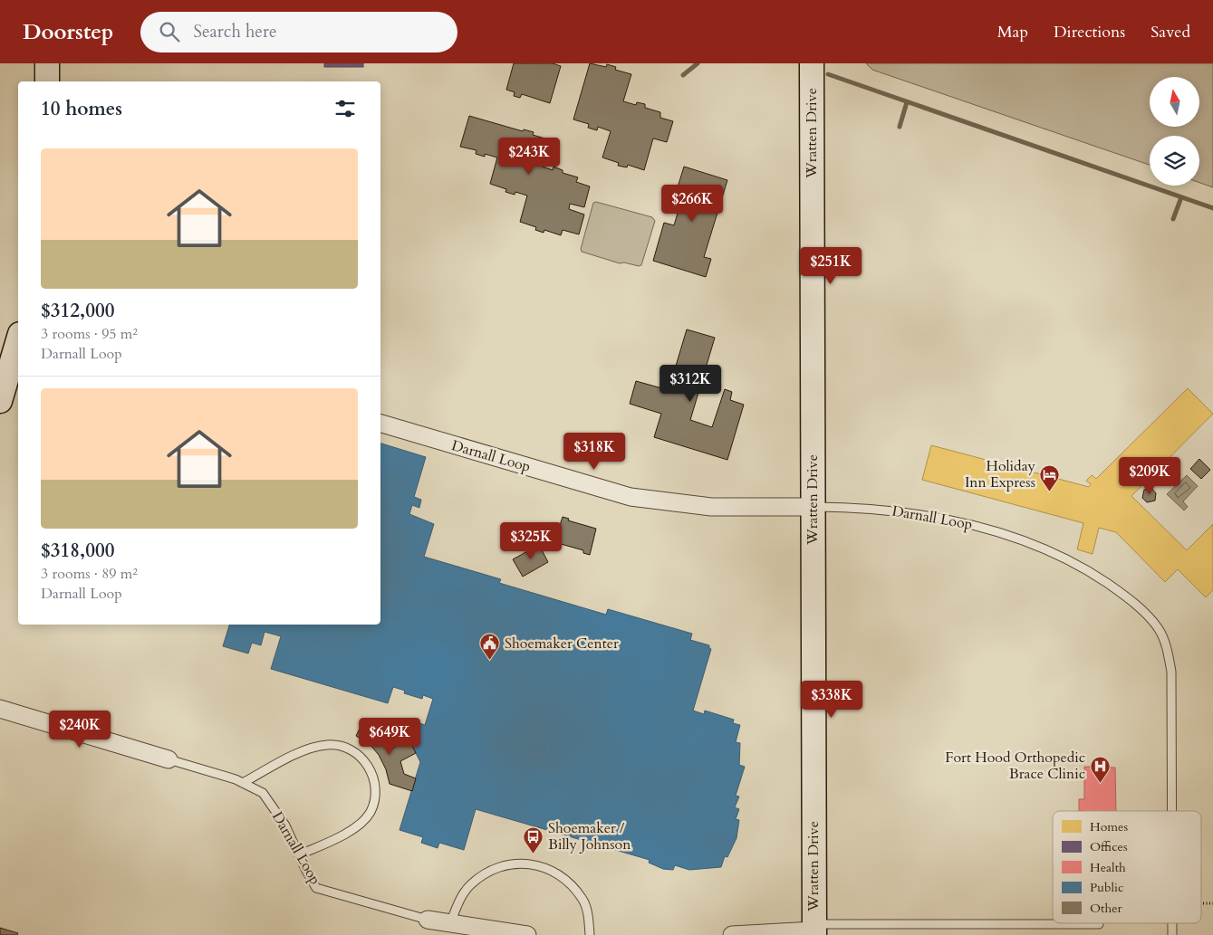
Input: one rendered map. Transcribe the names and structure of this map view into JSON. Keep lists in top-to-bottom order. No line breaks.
{"streets":{"street":["Wratten Drive","Darnall Loop"]},"crossings":[["Wratten Drive","Darnall Loop"]],"places":{"hotel":["Holiday Inn Express"],"public building":["Shoemaker Center"],"hospital":["Fort Hood Orthopedic Brace Clinic"],"bus stop":["Shoemaker / Billy Johnson"]},"legend":["Homes","Offices","Health","Public","Other"],"north":"top","page":{"header":"Doorstep","search":"Search here","nav":["Map","Directions","Saved"],"heading":"10 homes","list":[{"name":"$312,000","note":"3 rooms · 95 m² · Darnall Loop"},{"name":"$318,000","note":"3 rooms · 89 m² · Darnall Loop"}],"price":["$243K","$266K","$251K","$312K","$318K","$209K","$325K","$338K","$240K","$649K"]}}
